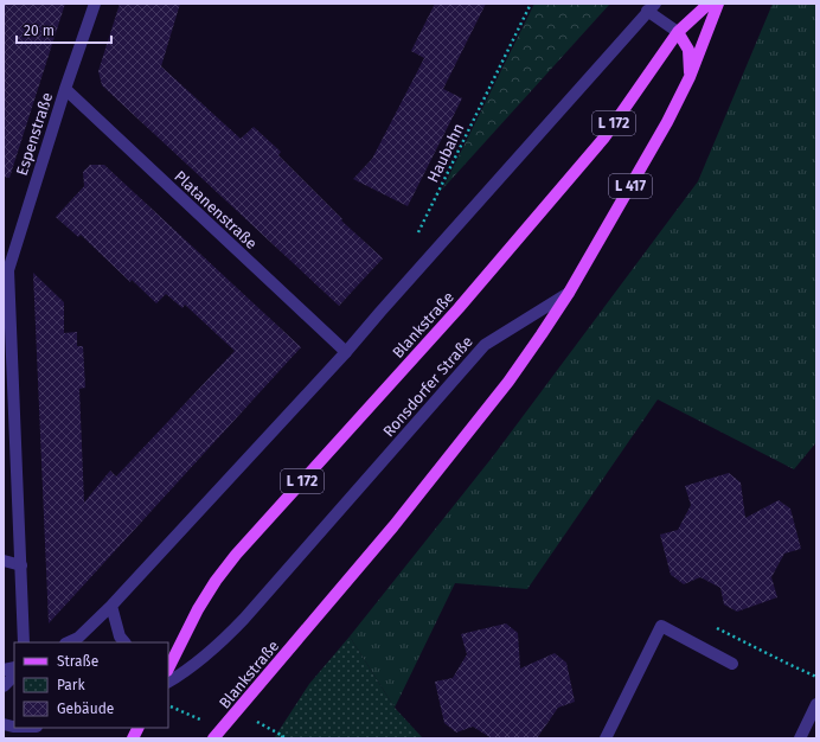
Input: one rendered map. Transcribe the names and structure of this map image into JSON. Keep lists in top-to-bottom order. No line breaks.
{"streets":{"main road":["L 172","L 417","Blankstraße","Ronsdorfer Straße"],"street":["Espenstraße","Platanenstraße"],"path":["Haubahn"]},"crossings":[["Espenstraße","Platanenstraße"],["Blankstraße","Ronsdorfer Straße"]],"legend":["Straße","Park","Gebäude"],"scale_bar":"20 m"}
